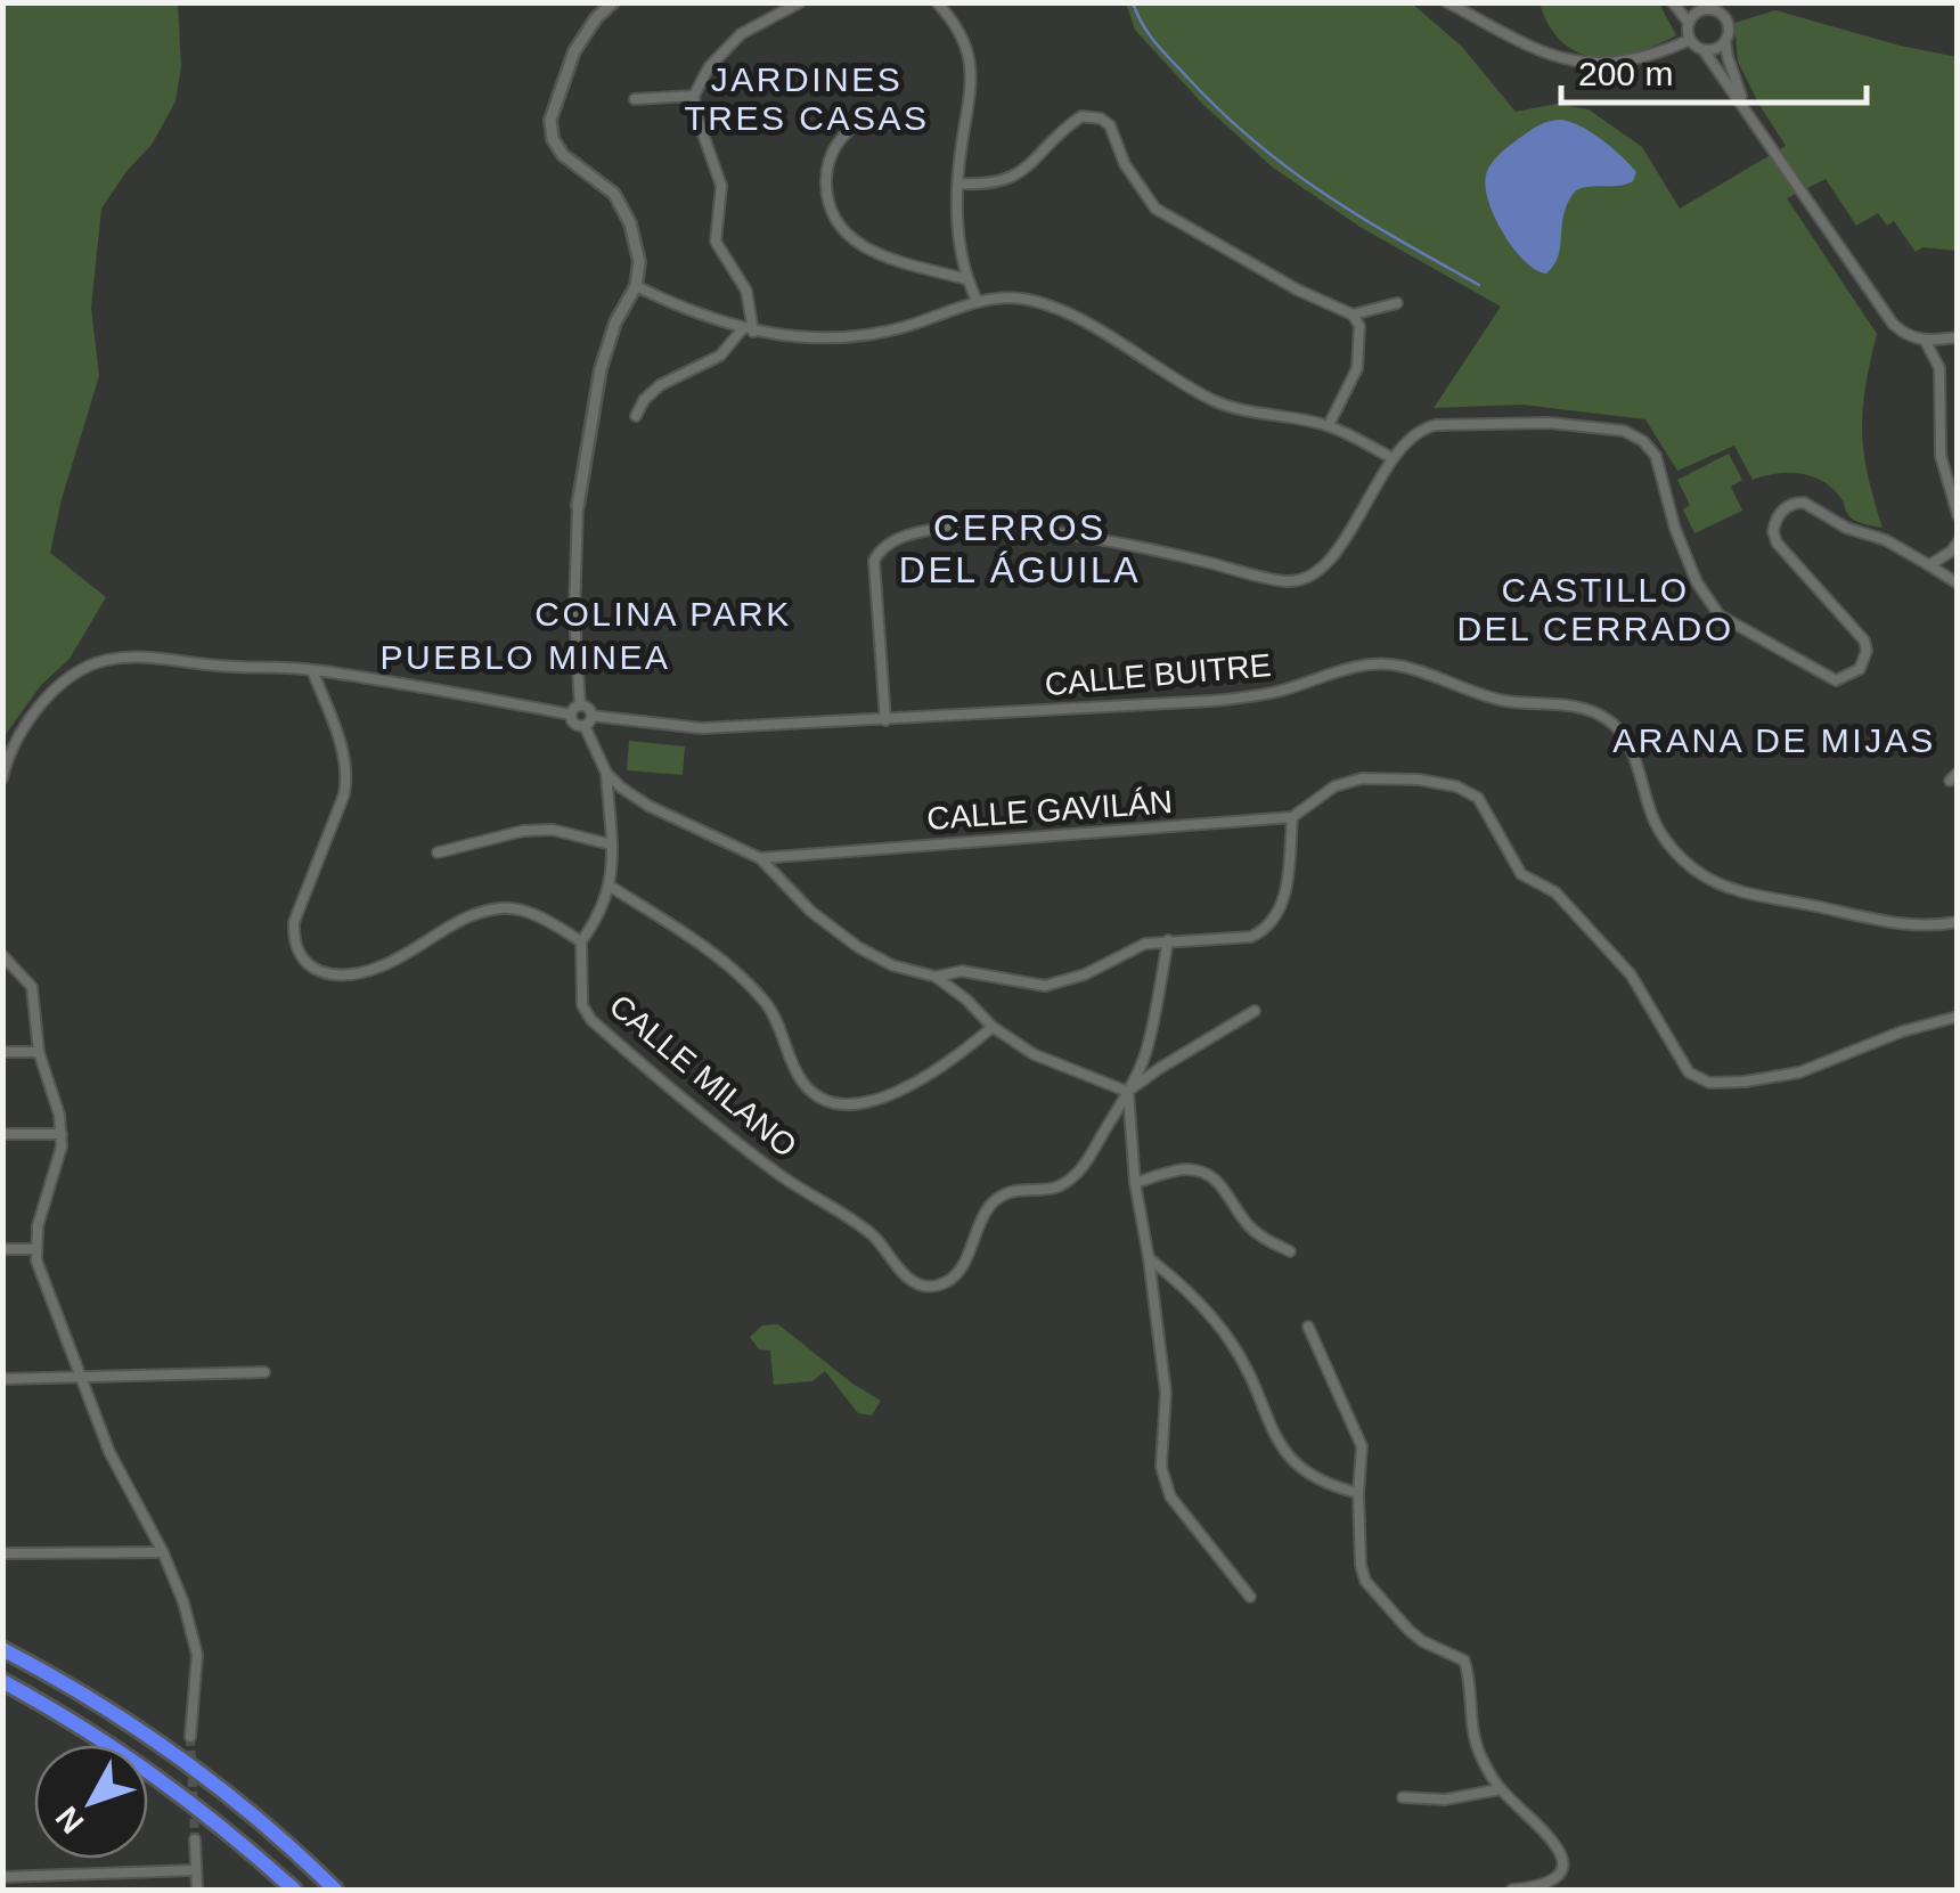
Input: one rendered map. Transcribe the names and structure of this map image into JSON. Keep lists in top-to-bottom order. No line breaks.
{"streets":{"street":["CALLE BUITRE","CALLE GAVILÁN","CALLE MILANO"]},"districts":["JARDINES TRES CASAS","CERROS DEL ÁGUILA","CASTILLO DEL CERRADO","COLINA PARK","PUEBLO MINEA","ARANA DE MIJAS"],"scale_bar":"200 m","north":"bottom left"}
